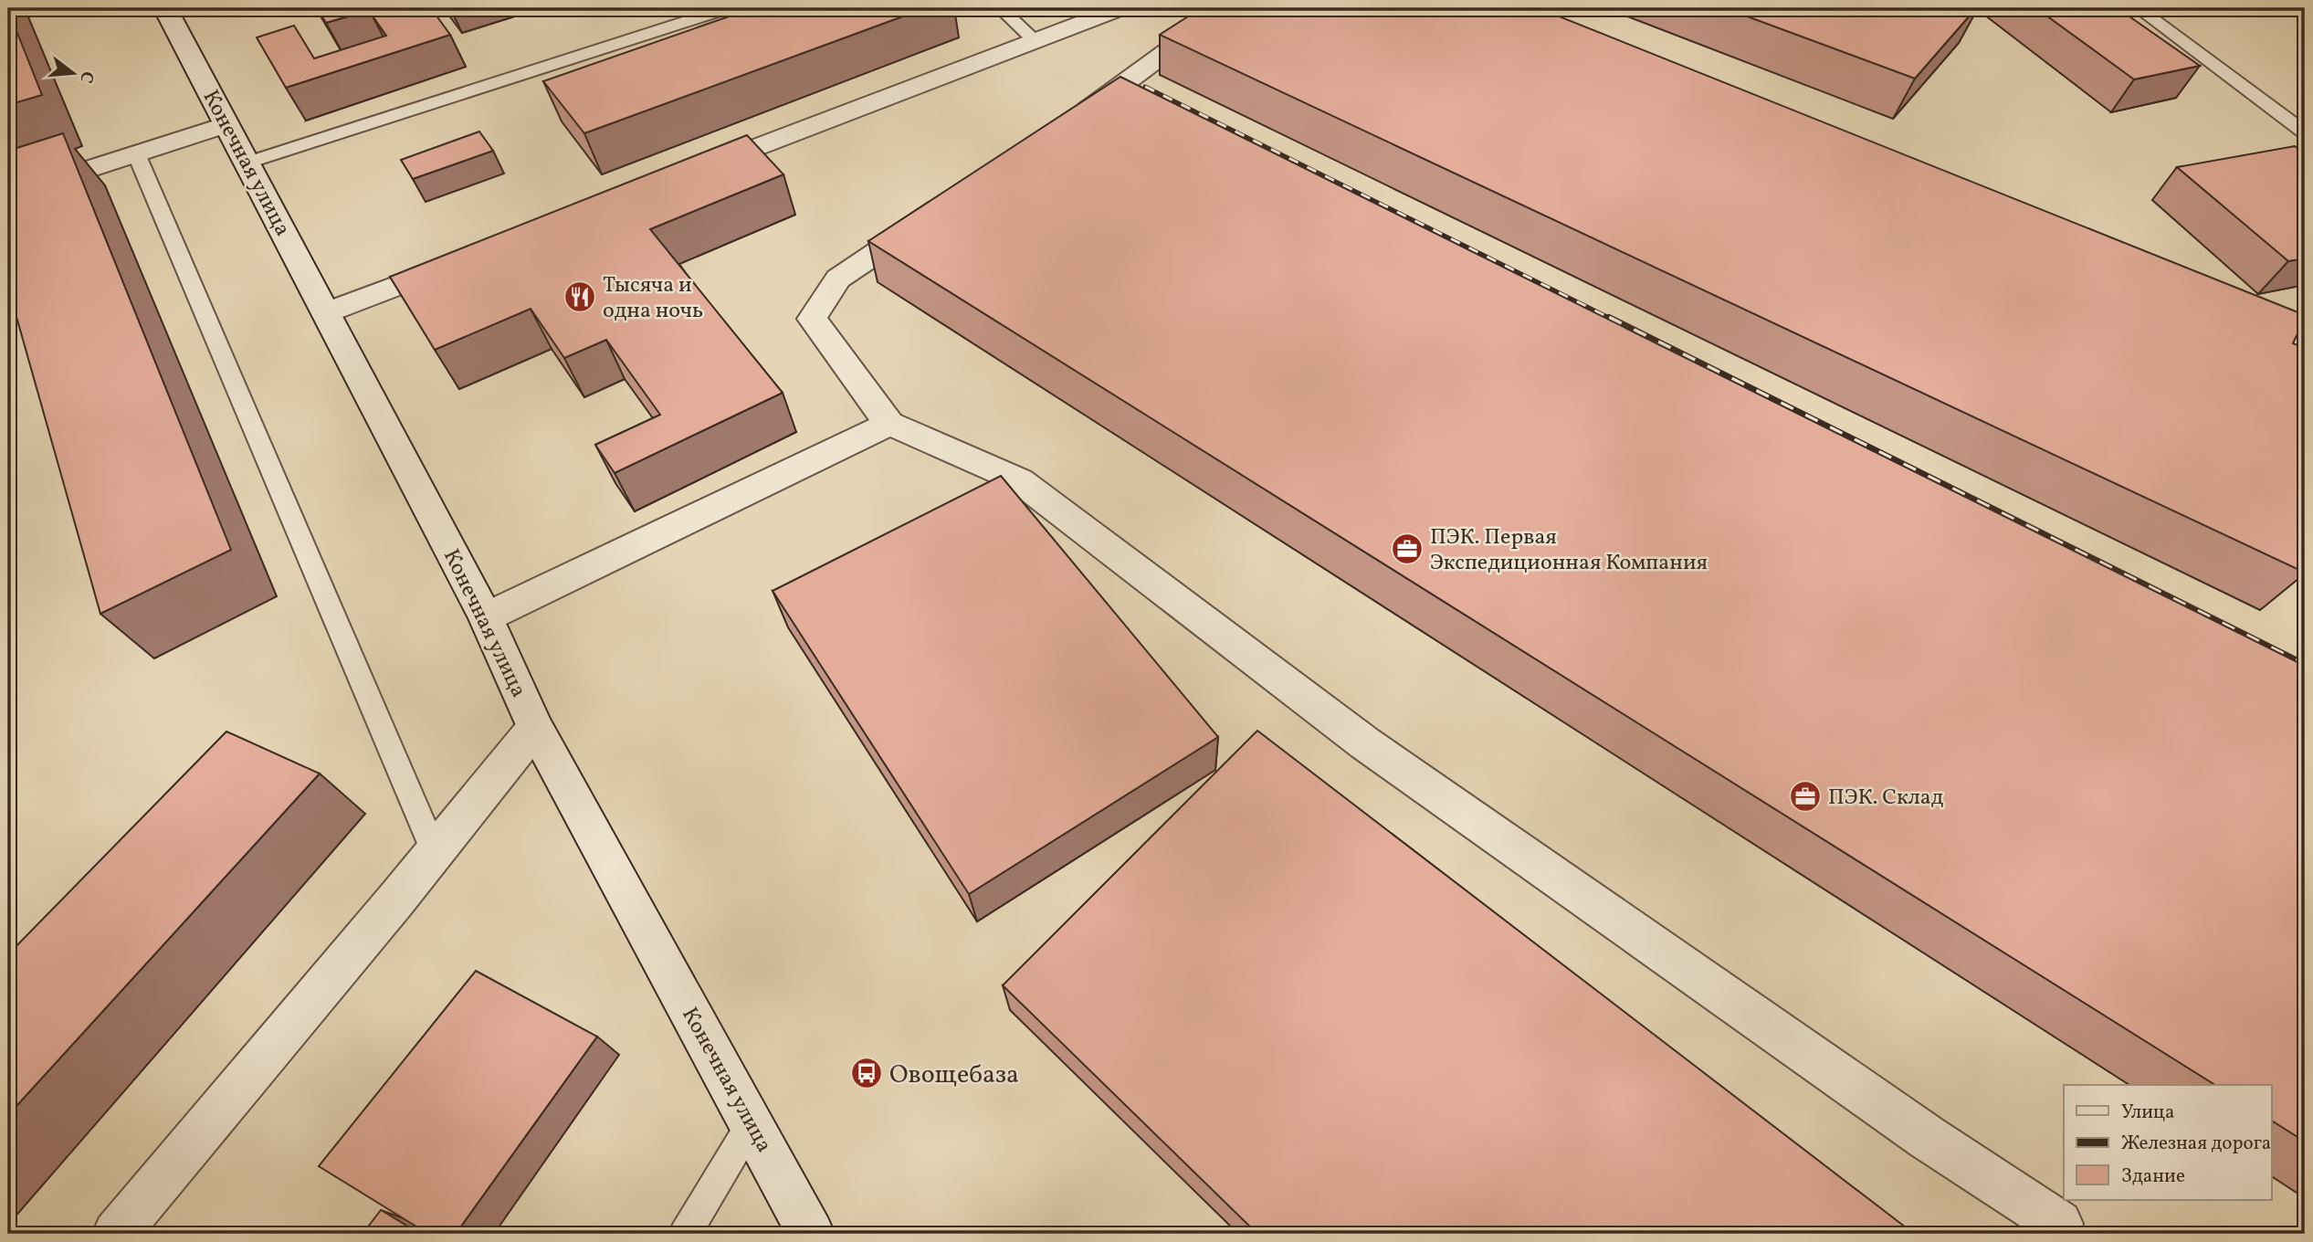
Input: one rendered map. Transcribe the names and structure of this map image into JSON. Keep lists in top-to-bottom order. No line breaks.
{"streets":{"street":["Конечная улица"]},"places":{"restaurant":["Тысяча и одна ночь"],"office":["ПЭК. Первая Экспедиционная Компания","ПЭК. Склад"],"bus stop":["Овощебаза"]},"legend":["Улица","Железная дорога","Здание"],"north":"right"}
